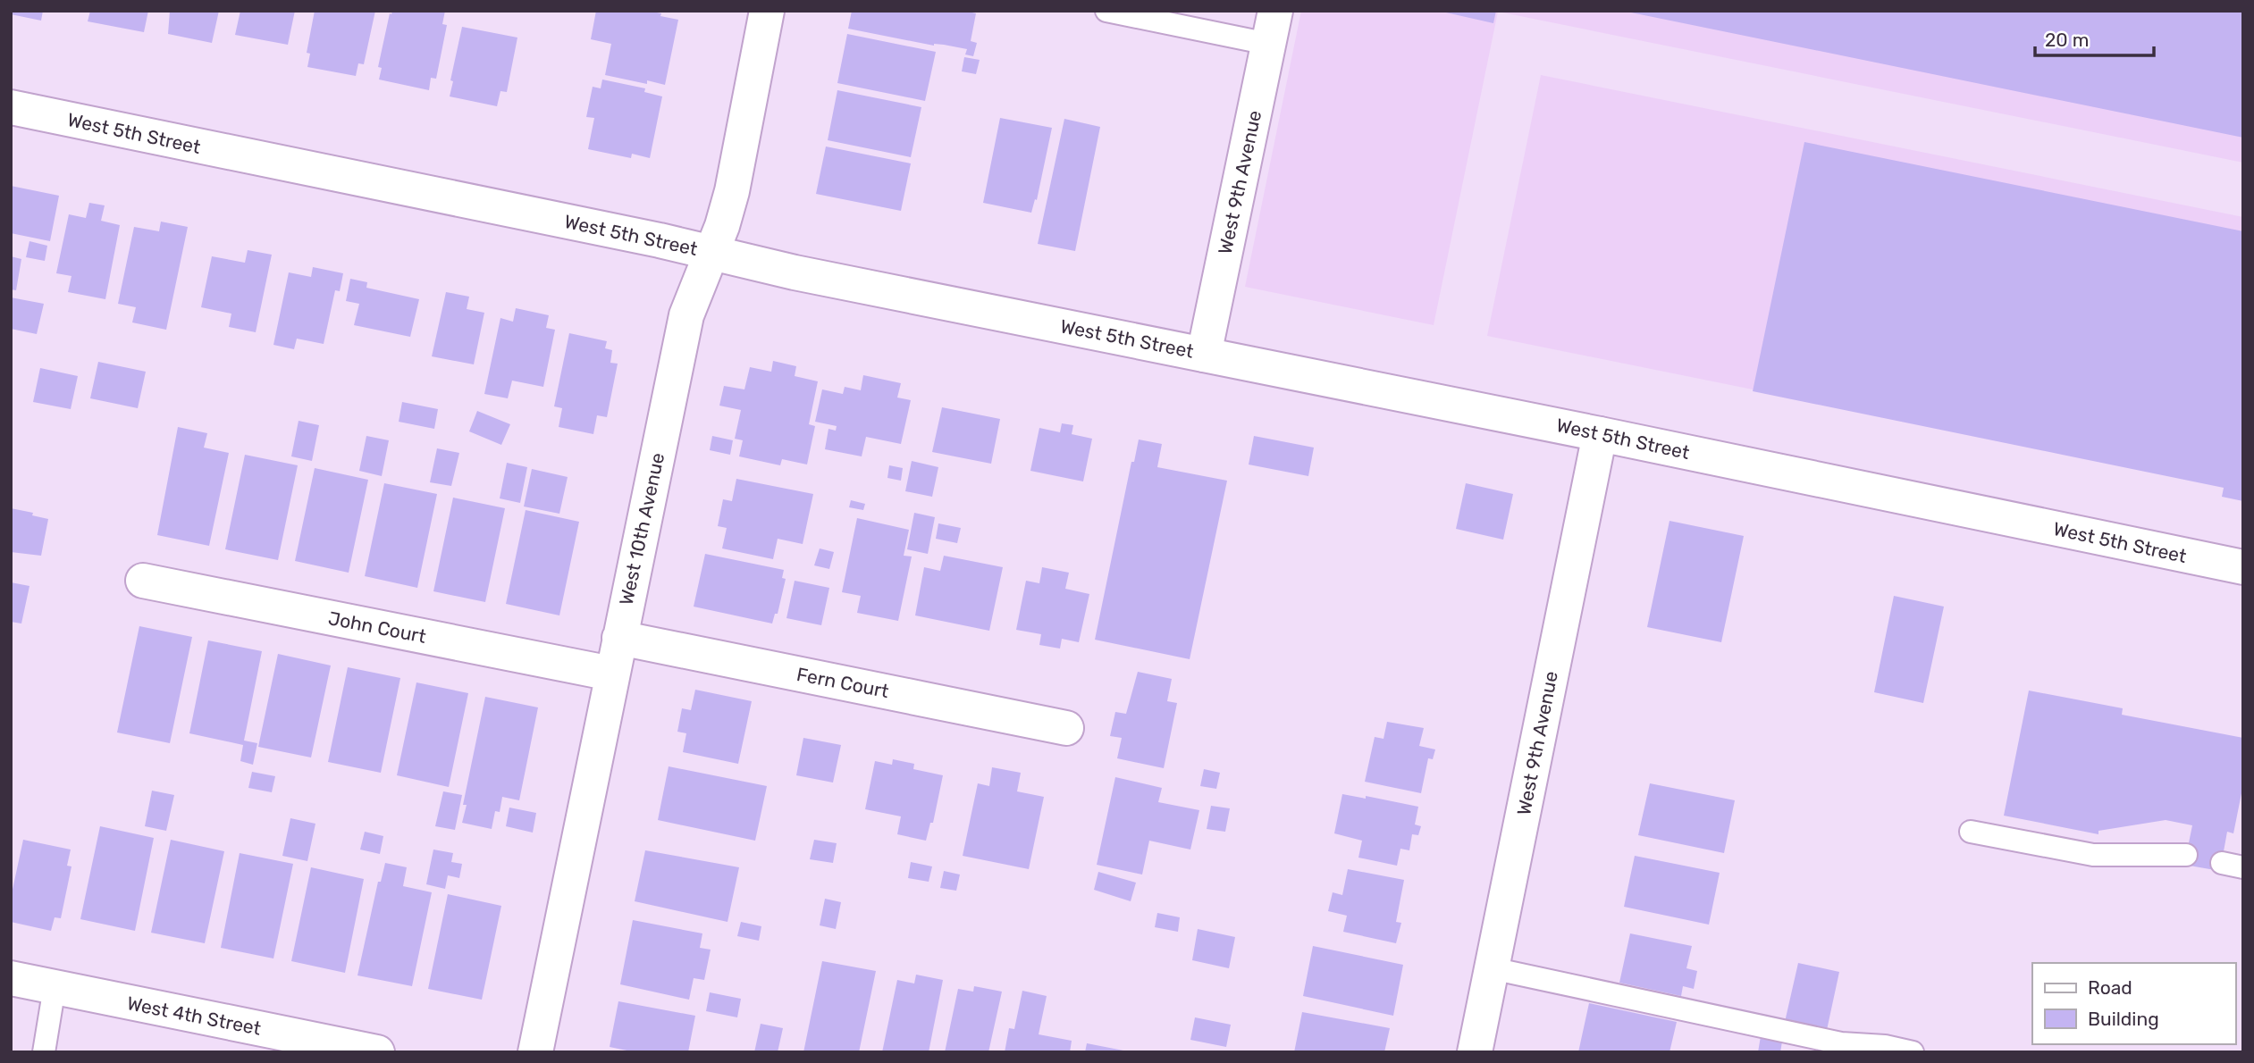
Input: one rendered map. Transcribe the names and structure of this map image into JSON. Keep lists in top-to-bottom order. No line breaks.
{"streets":{"street":["West 5th Street","West 9th Avenue","West 10th Avenue","John Court","Fern Court","West 4th Street"]},"crossings":[["West 5th Street","West 9th Avenue"],["West 5th Street","West 10th Avenue"],["West 10th Avenue","John Court"],["West 10th Avenue","Fern Court"]],"legend":["Road","Building"],"scale_bar":"20 m"}
